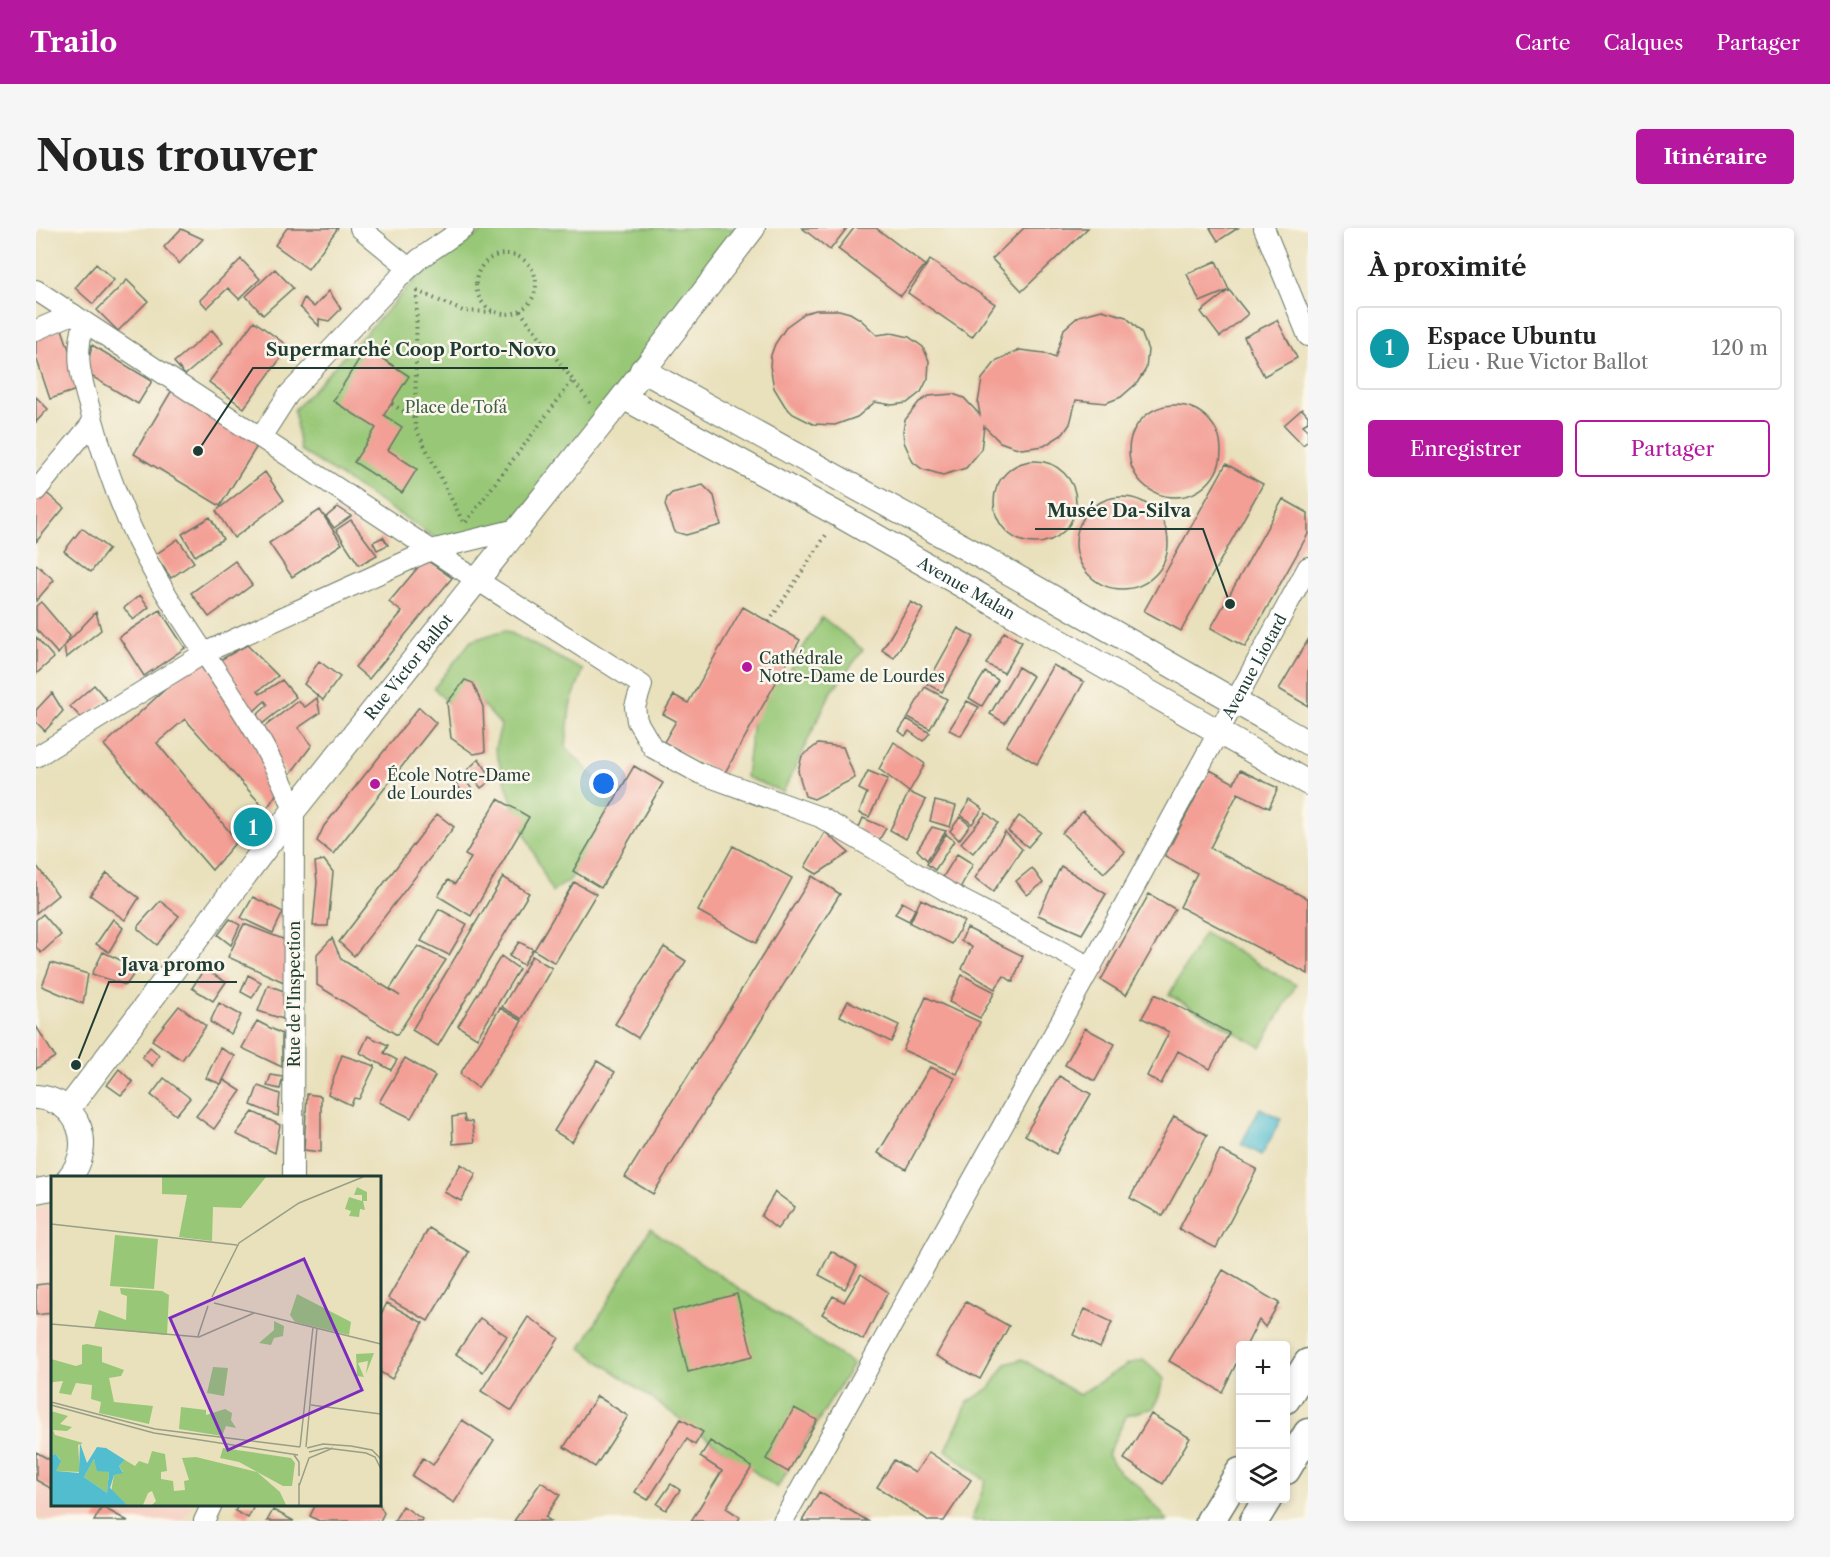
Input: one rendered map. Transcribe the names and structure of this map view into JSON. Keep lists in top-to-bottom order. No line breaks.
{"streets":{"main road":["Avenue Malan","Rue Victor Ballot"],"street":["Avenue Liotard","Rue de l'Inspection"]},"crossings":[["Avenue Malan","Avenue Liotard"],["Avenue Malan","Rue Victor Ballot"],["Rue Victor Ballot","Rue de l'Inspection"]],"parks":["Place de Tofá"],"places":["Supermarché Coop Porto-Novo","Musée Da-Silva","Cathédrale Notre-Dame de Lourdes","École Notre-Dame de Lourdes","Java promo"],"page":{"header":"Trailo","nav":["Carte","Calques","Partager"],"buttons":["Itinéraire",["Enregistrer","Partager"]],"title":"Nous trouver","heading":"À proximité","list":[{"mark":"1","name":"Espace Ubuntu","note":"Lieu · Rue Victor Ballot","value":"120 m"}],"pins":"1","map_buttons":["+","−"]}}
